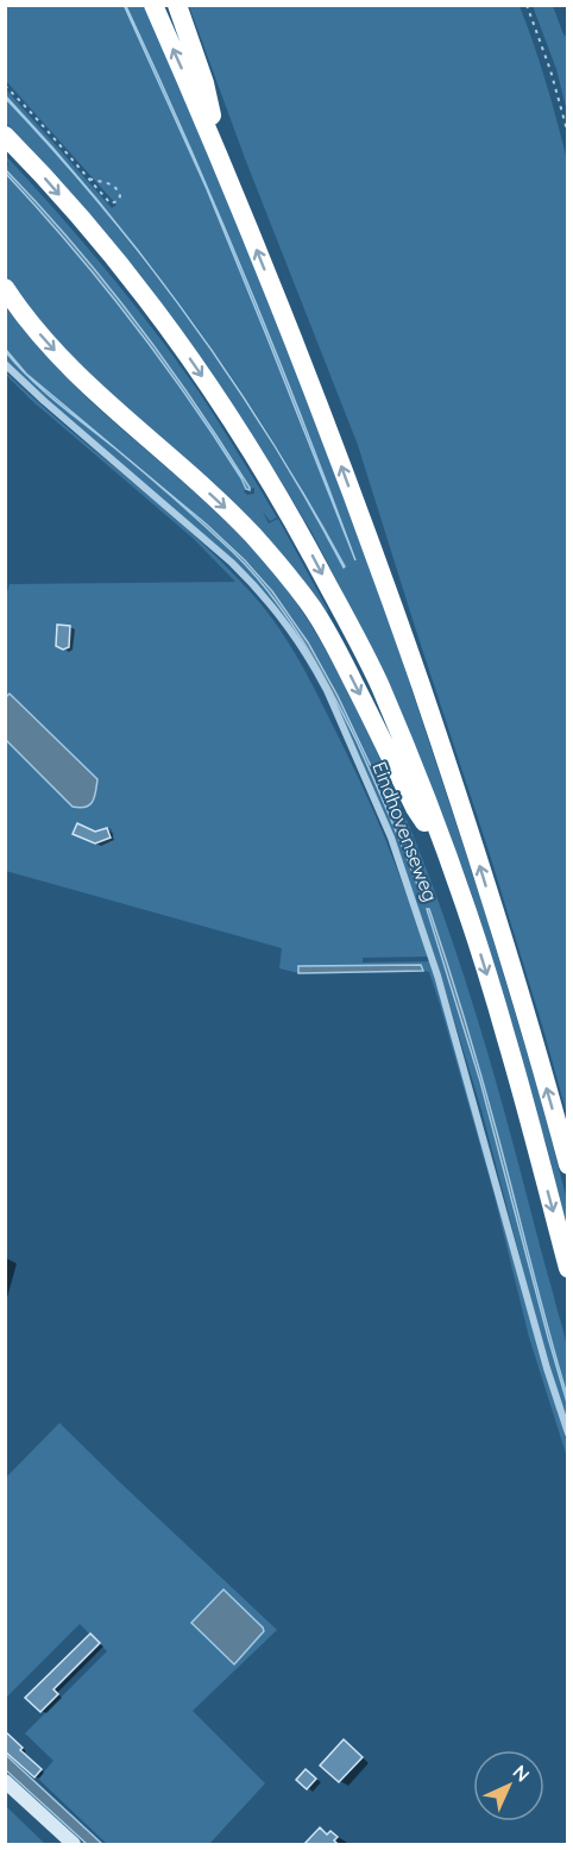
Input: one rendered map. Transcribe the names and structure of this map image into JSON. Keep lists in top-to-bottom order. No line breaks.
{"streets":{"street":["Eindhovenseweg"]},"north":"top right"}
